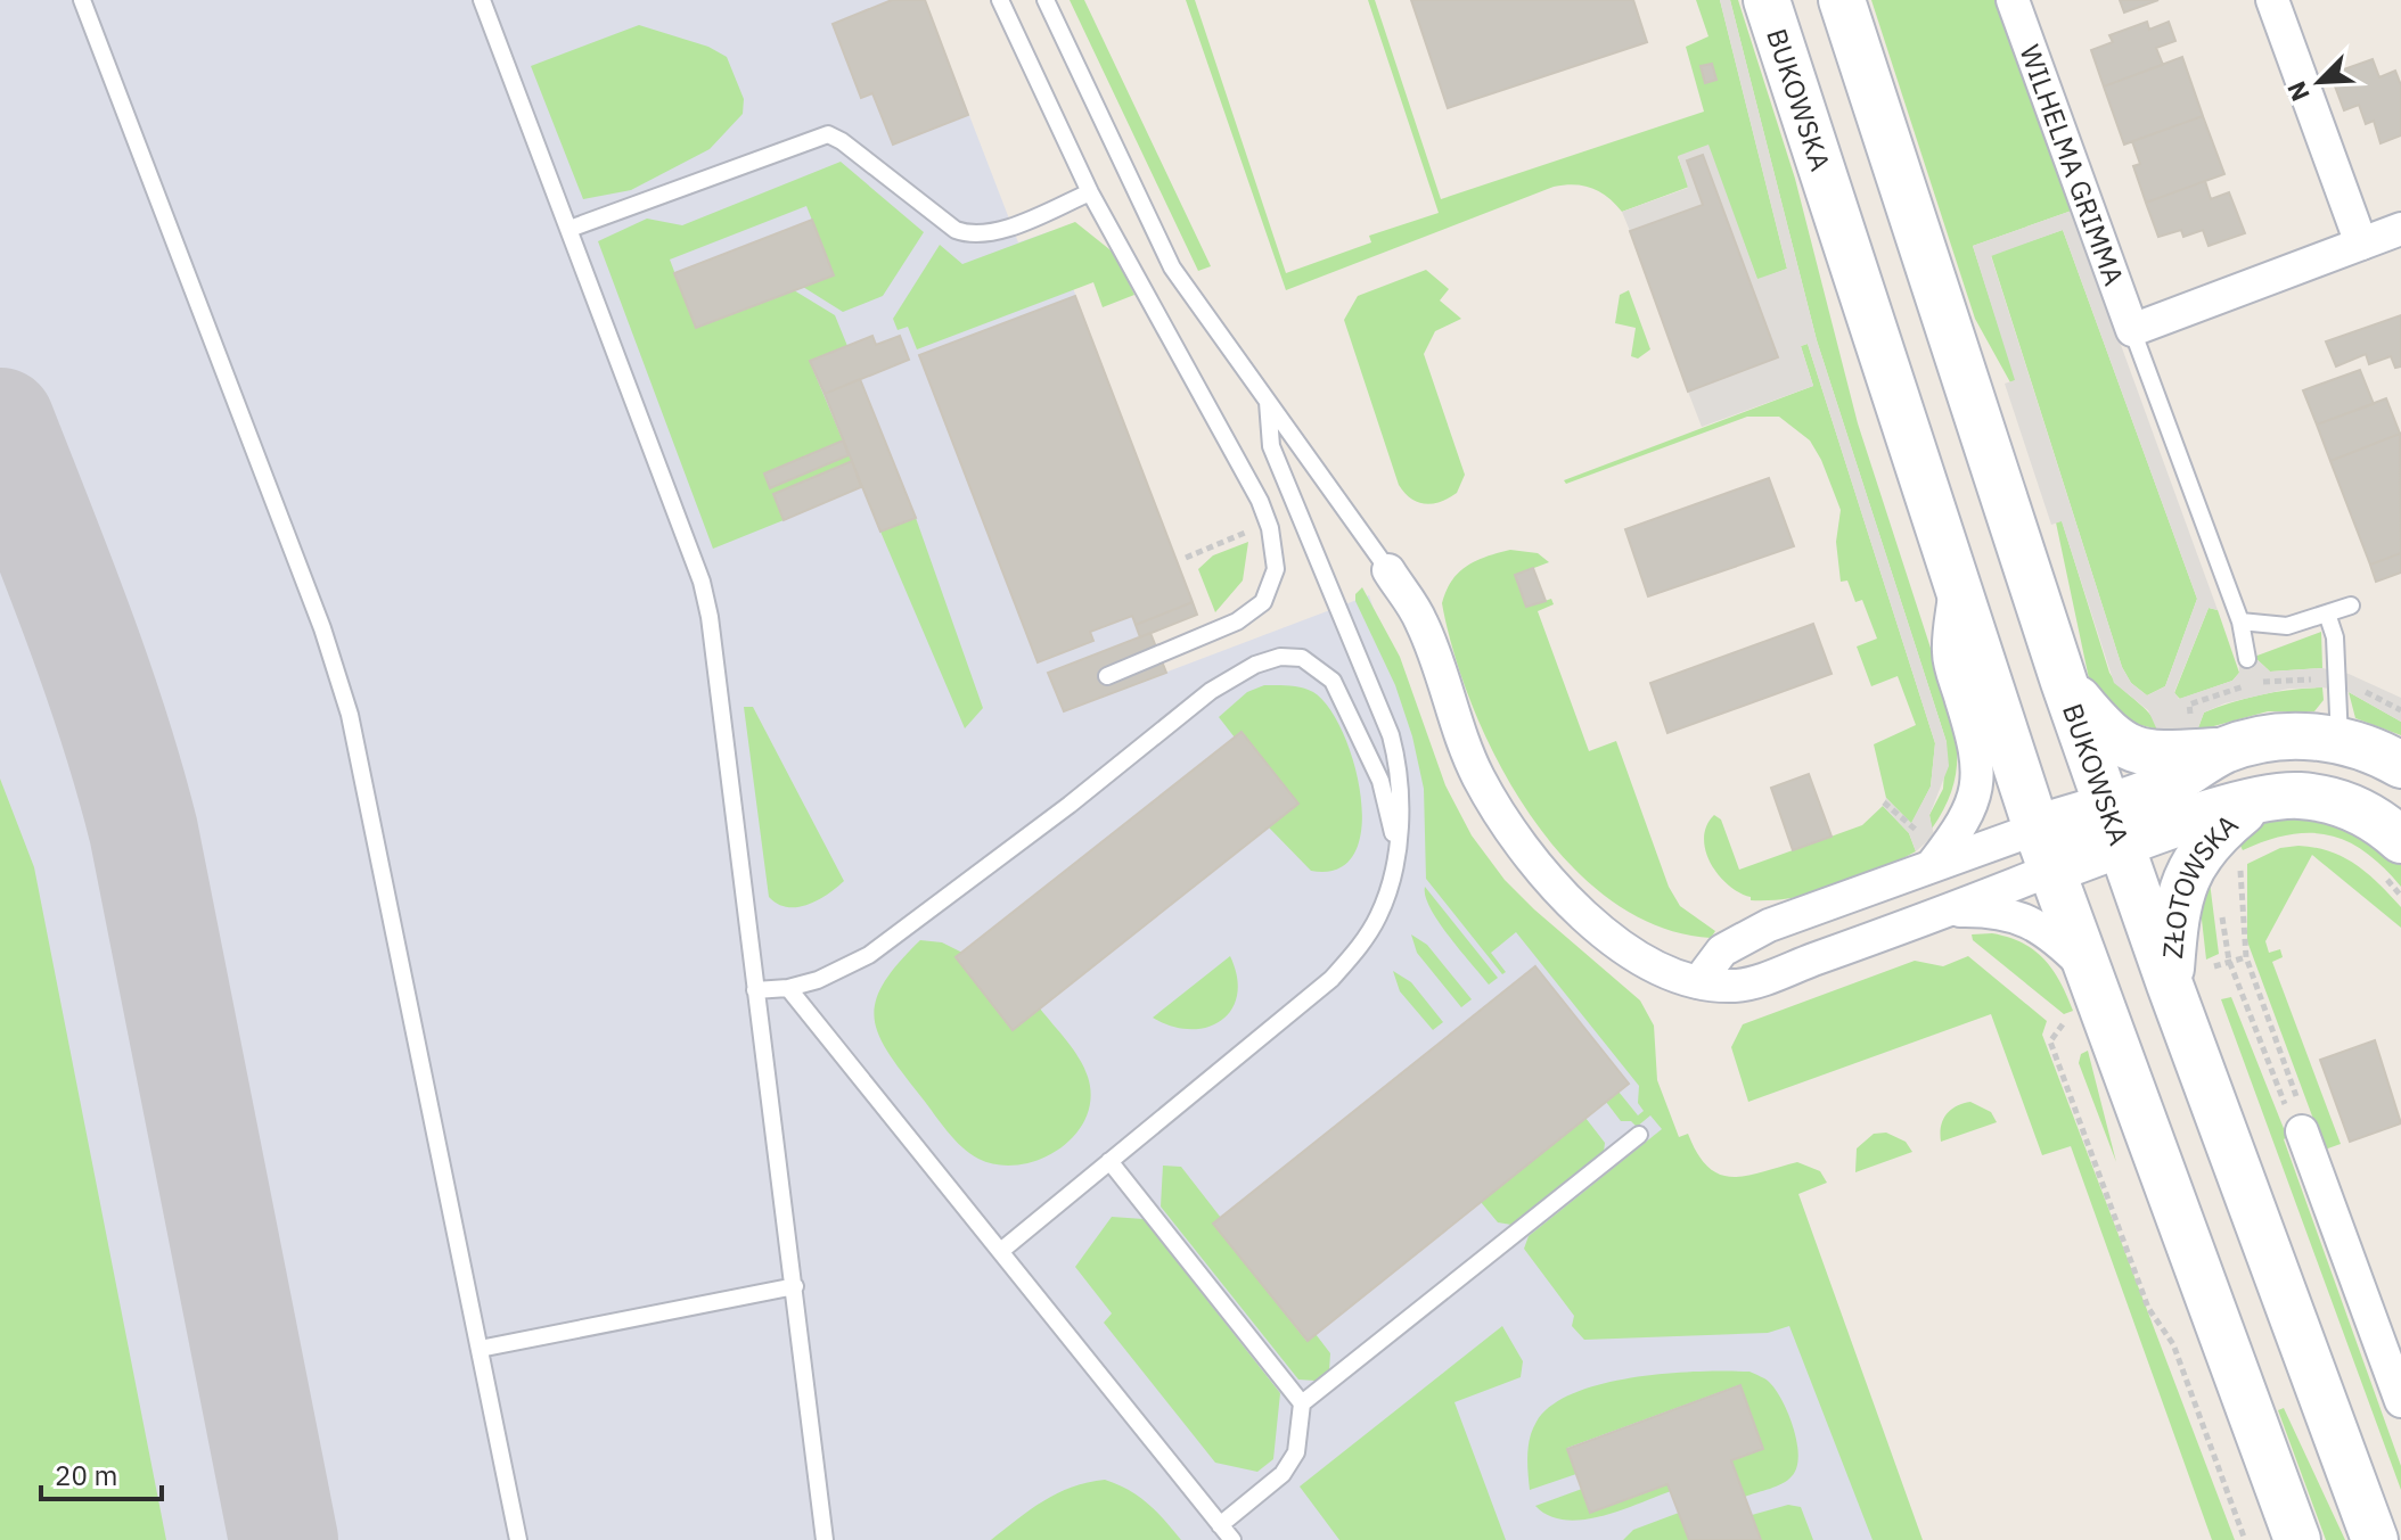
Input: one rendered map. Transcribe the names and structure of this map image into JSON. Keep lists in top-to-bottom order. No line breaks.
{"streets":{"main road":["BUKOWSKA","ZŁOTOWSKA"],"street":["WILHELMA GRIMMA"]},"crossings":[["BUKOWSKA","ZŁOTOWSKA"]],"scale_bar":"20 m","north":"bottom left"}
